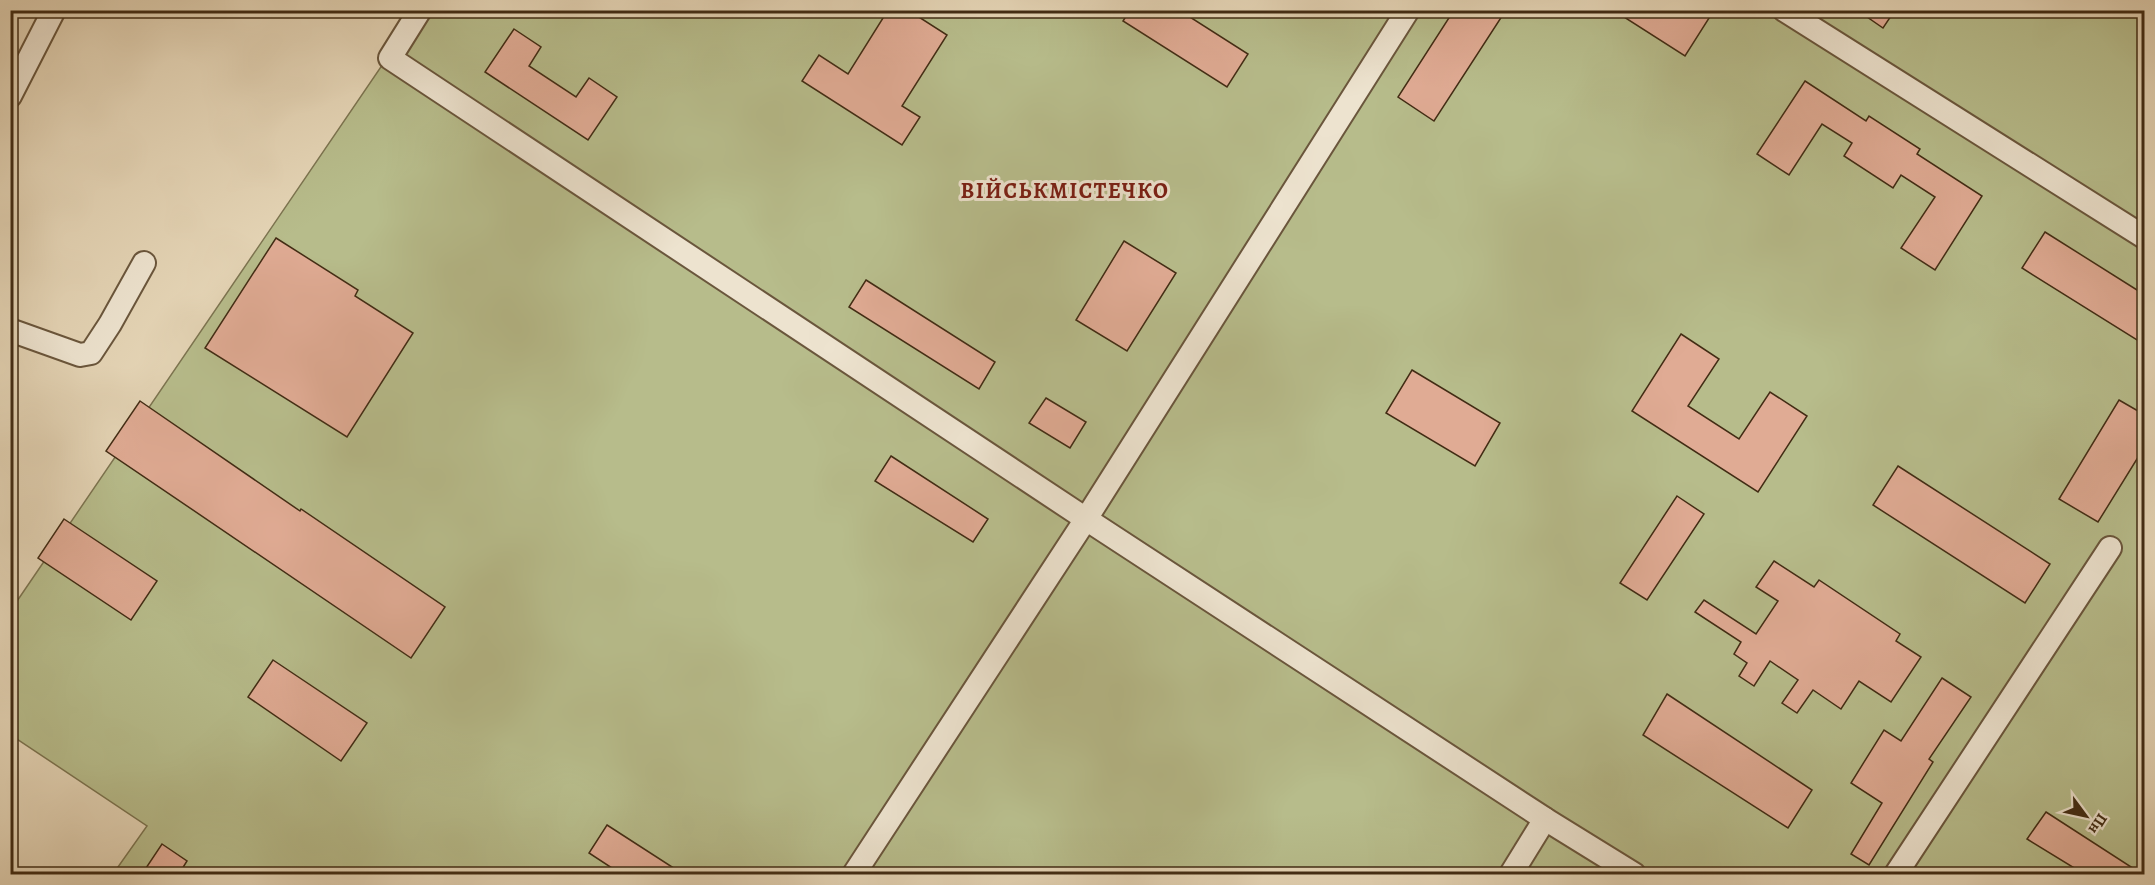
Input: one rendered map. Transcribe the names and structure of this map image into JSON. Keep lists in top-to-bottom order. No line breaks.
{"districts":["ВІЙСЬКМІСТЕЧКО"],"north":"bottom right"}
